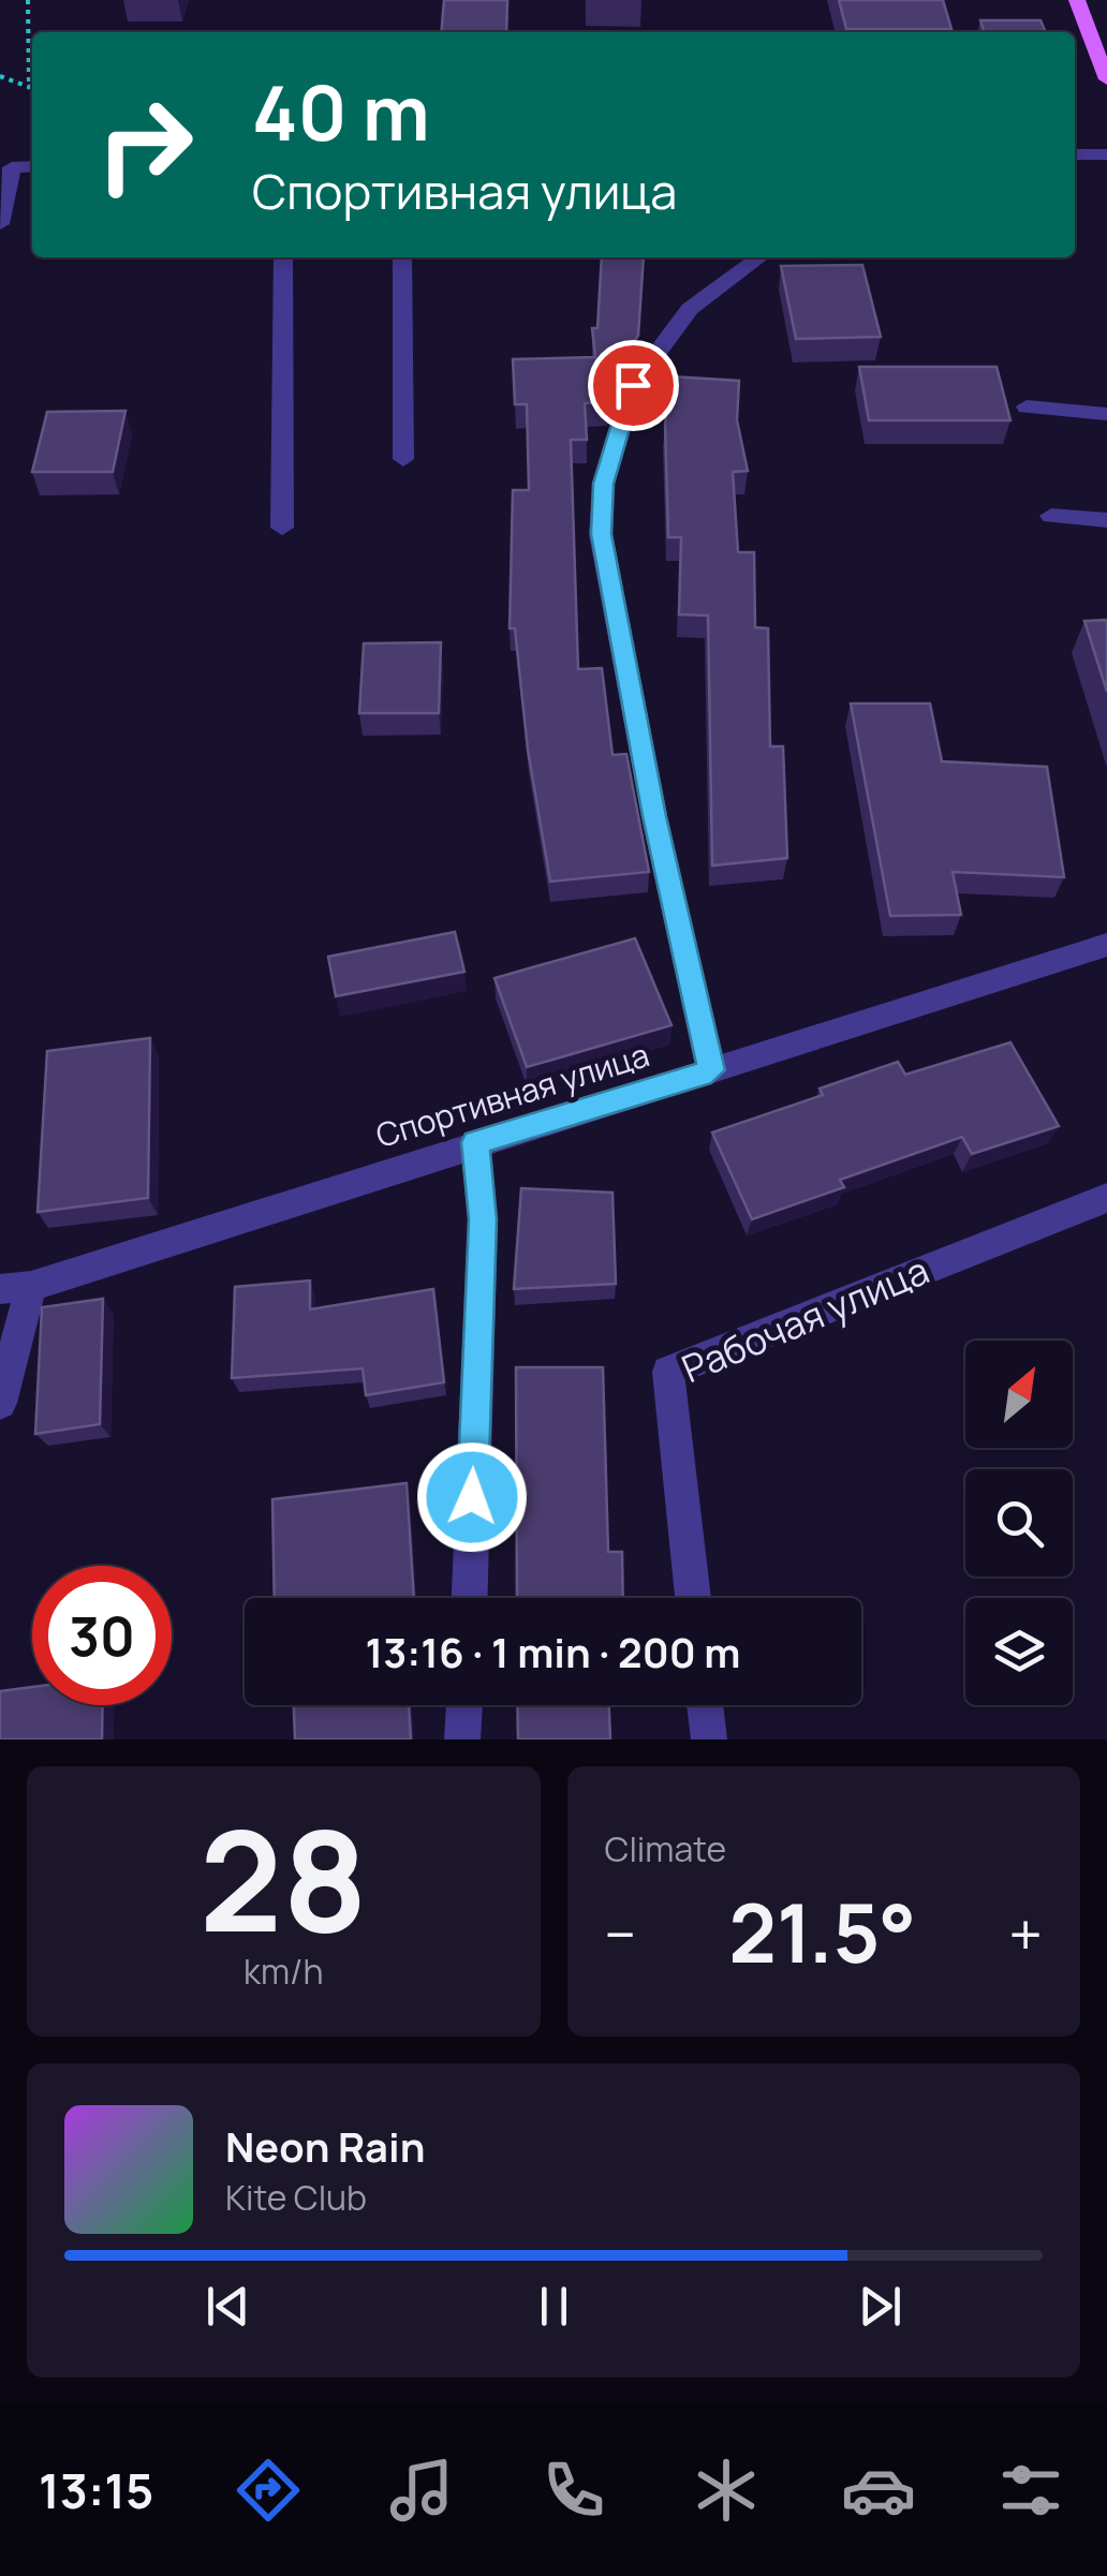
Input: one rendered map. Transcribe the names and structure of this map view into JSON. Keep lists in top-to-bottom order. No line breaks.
{"streets":{"street":["Спортивная улица","Рабочая улица"]},"north":"top right","page":{"turn":["40 m","Спортивная улица"],"limit":"30","trip":"13:16 · 1 min · 200 m","tile":[["28","km/h"],"Climate"],"heat":["−","21.5°","+"],"song":["Neon Rain","Kite Club"],"tabs":"13:15"}}
